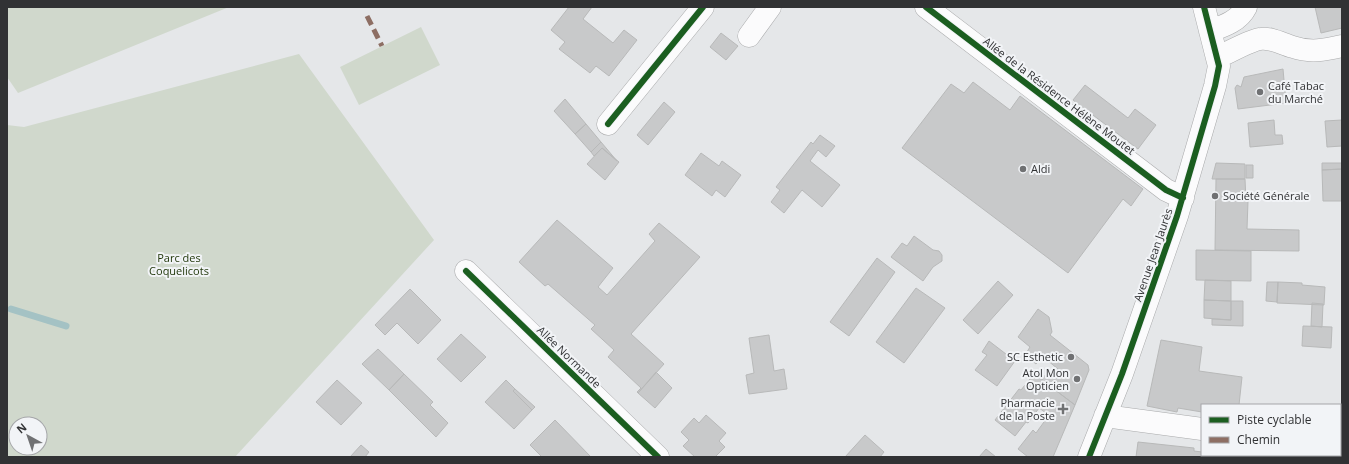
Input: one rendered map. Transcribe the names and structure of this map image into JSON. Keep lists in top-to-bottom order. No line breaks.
{"streets":{"street":["Allée de la Résidence Hélène Moutet","Avenue Jean Jaurès","Allée Normande"]},"crossings":[["Allée de la Résidence Hélène Moutet","Avenue Jean Jaurès"]],"parks":["Parc des Coquelicots"],"places":{"other":["Café Tabac du Marché","Aldi","Société Générale","SC Esthetic","Atol Mon Opticien"],"health":["Pharmacie de la Poste"]},"legend":["Piste cyclable","Chemin"],"north":"top left"}
